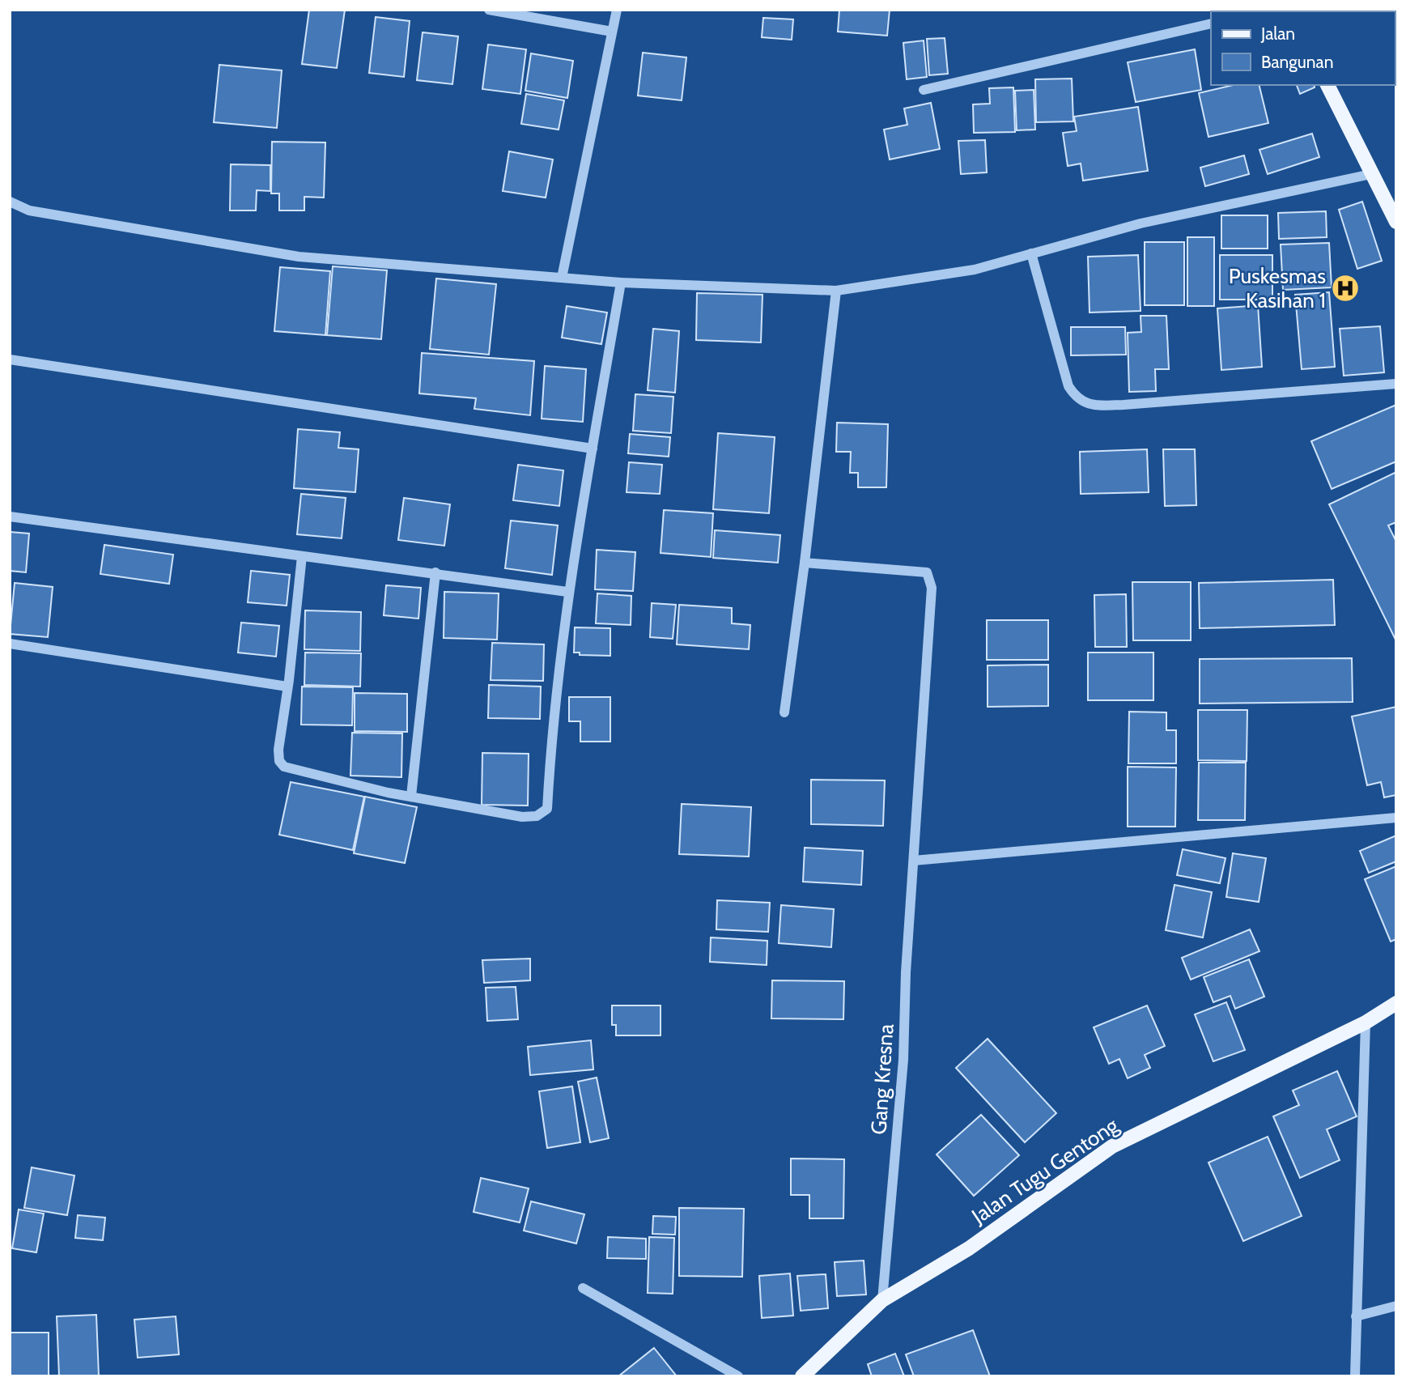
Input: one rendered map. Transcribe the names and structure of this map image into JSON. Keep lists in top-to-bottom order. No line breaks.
{"streets":{"main road":["Jalan Tugu Gentong"],"street":["Gang Kresna"]},"crossings":[["Gang Kresna","Jalan Tugu Gentong"]],"places":{"hospital":["Puskesmas Kasihan 1"]},"legend":["Jalan","Bangunan"]}
